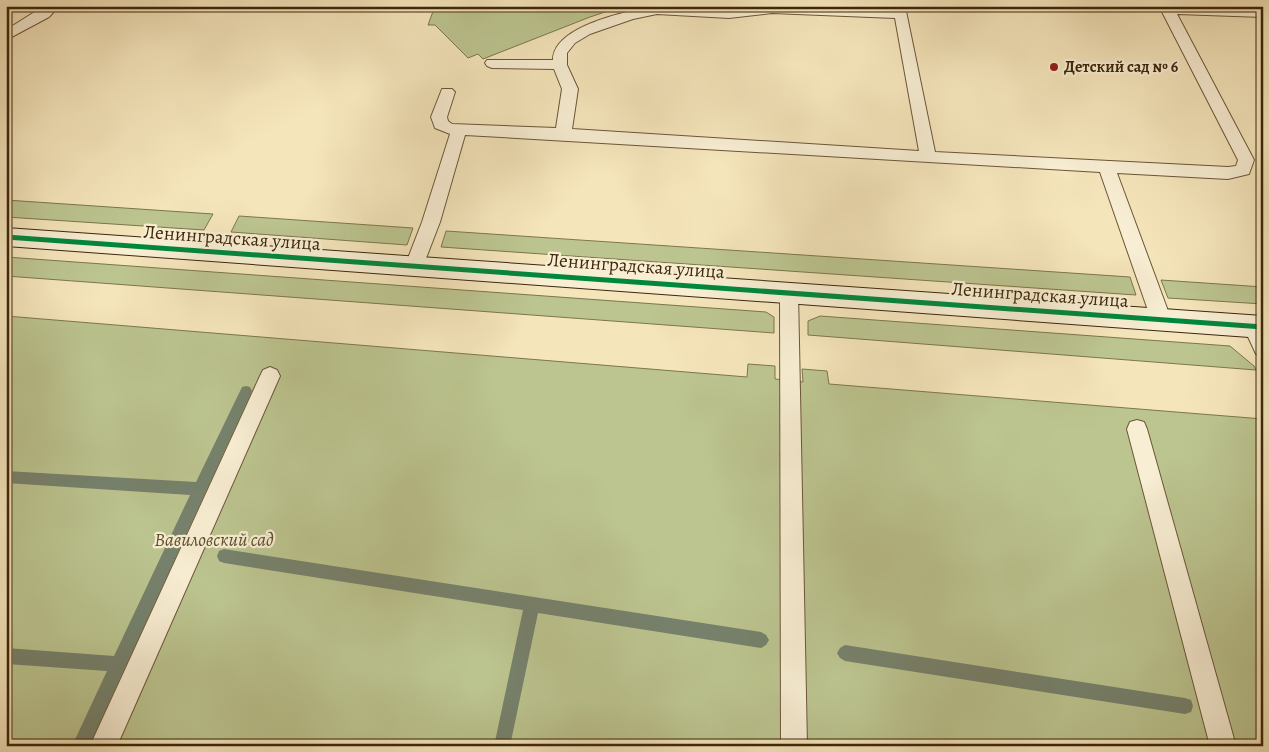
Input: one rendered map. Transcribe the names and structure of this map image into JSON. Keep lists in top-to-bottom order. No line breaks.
{"streets":{"street":["Ленинградская улица"]},"parks":["Вавиловский сад"],"places":["Детский сад № 6"]}
